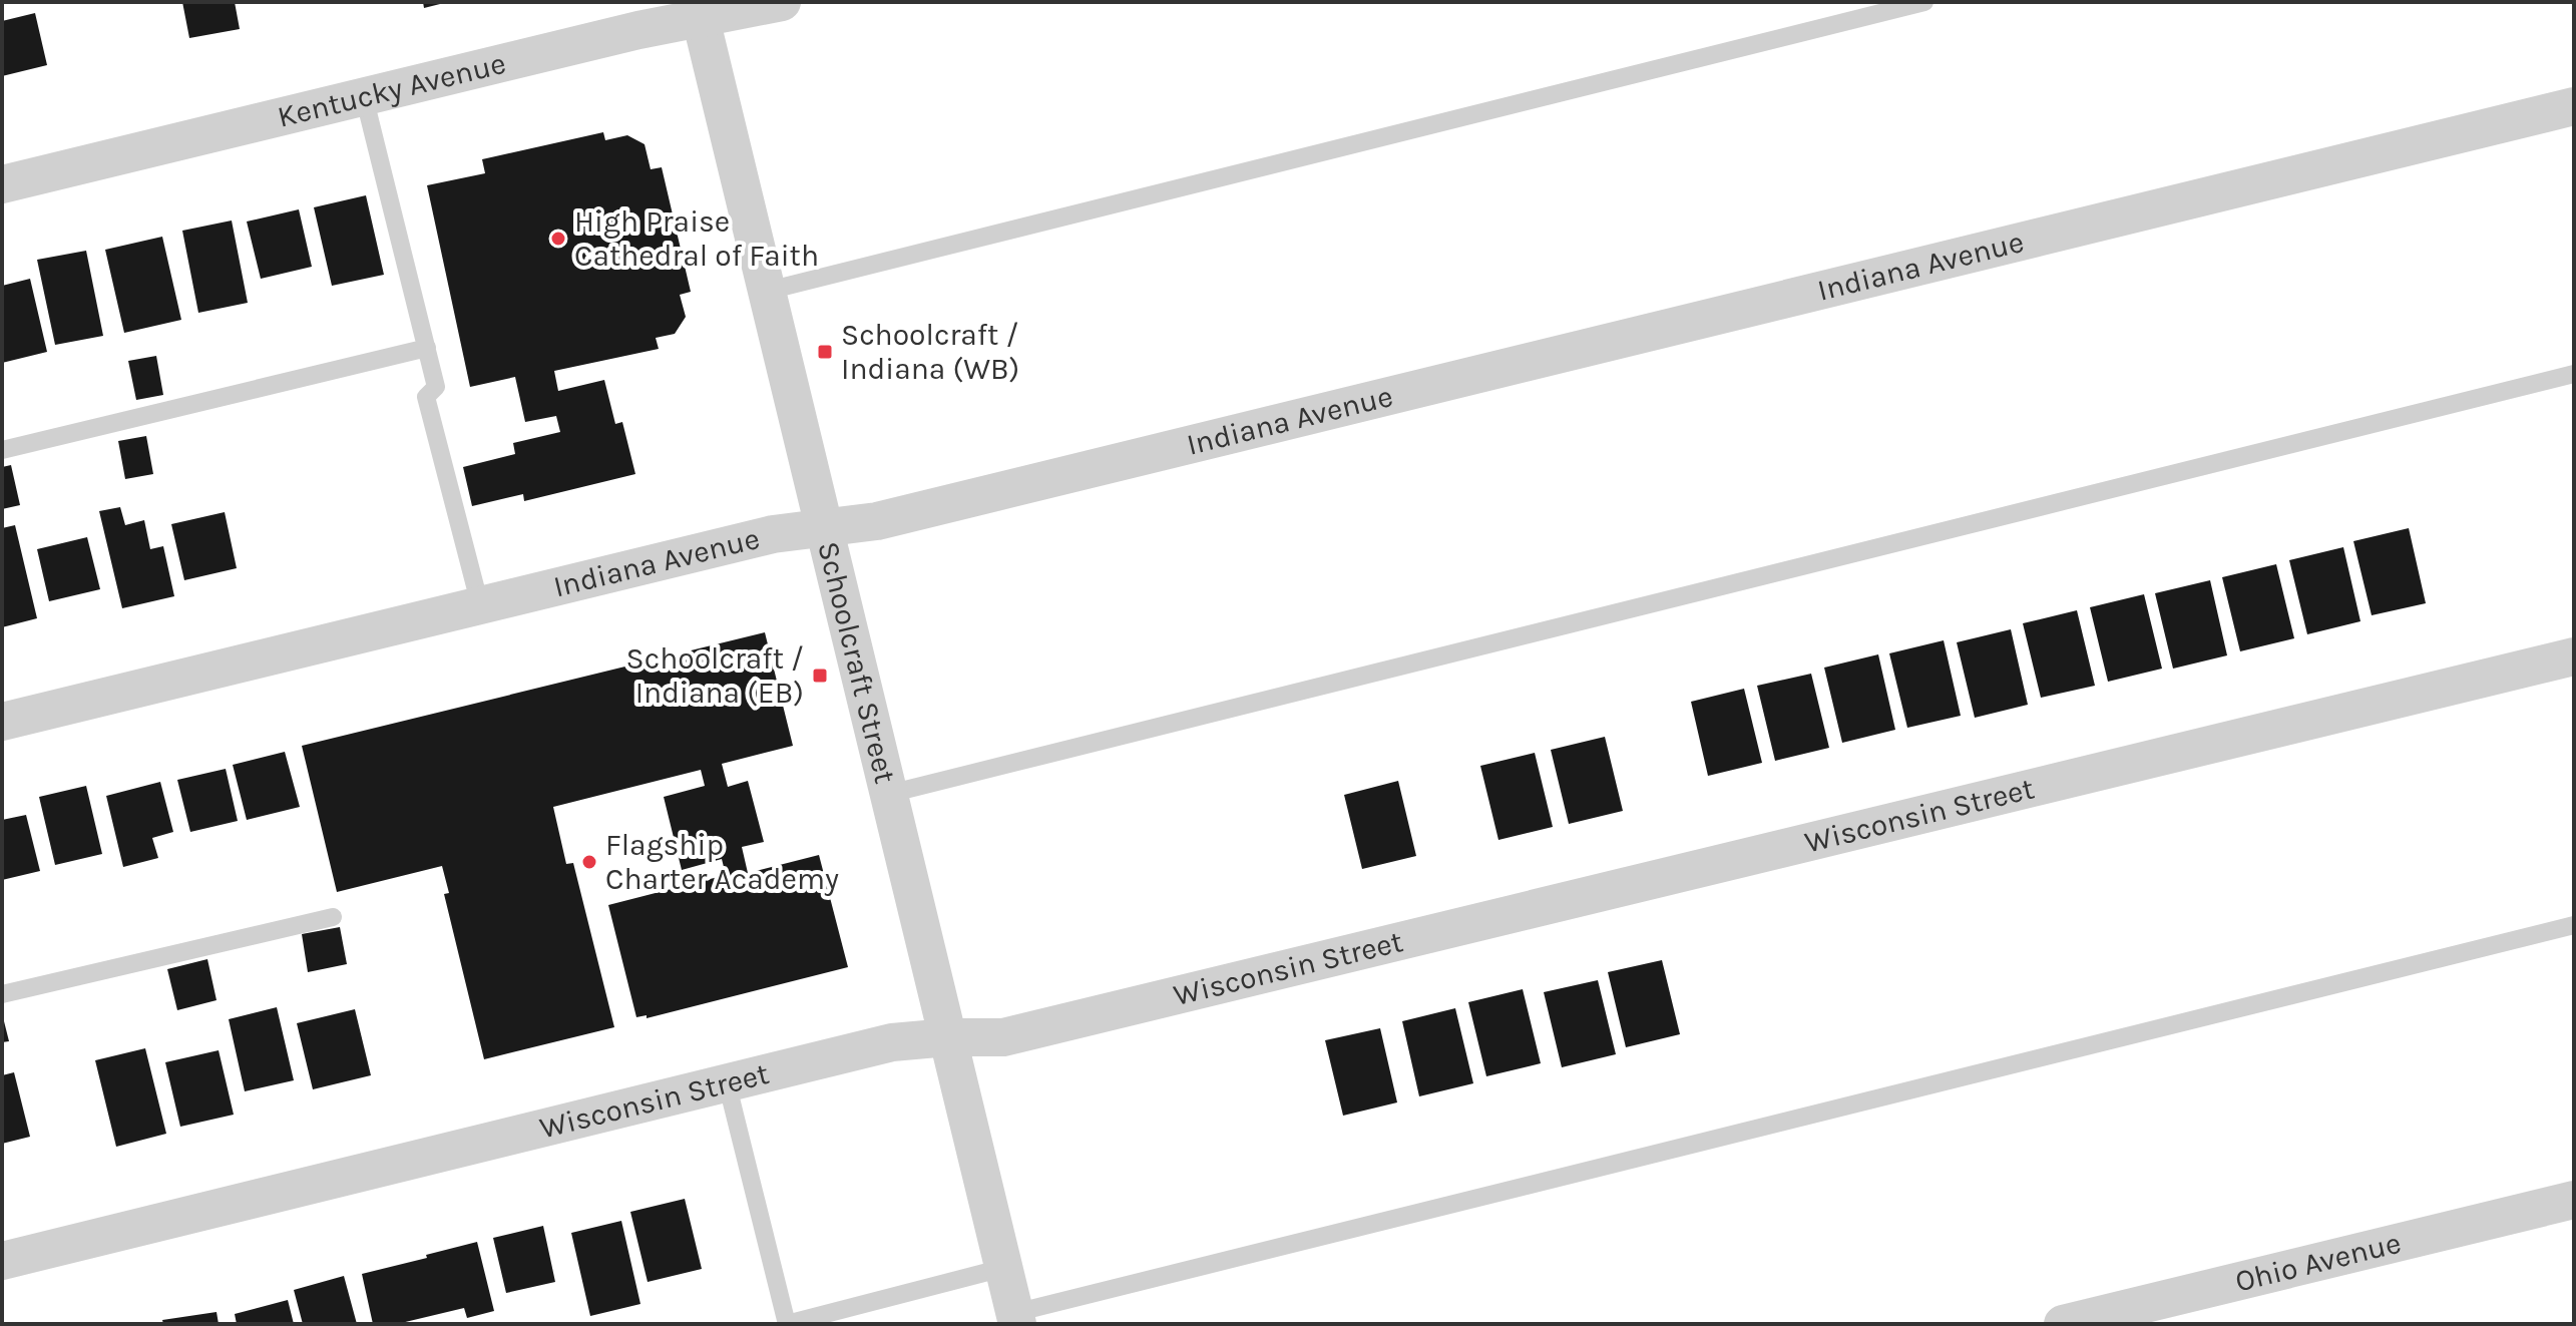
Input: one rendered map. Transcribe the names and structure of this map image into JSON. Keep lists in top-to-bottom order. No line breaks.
{"streets":{"street":["Kentucky Avenue","Indiana Avenue","Schoolcraft Street","Wisconsin Street","Ohio Avenue"]},"crossings":[["Kentucky Avenue","Schoolcraft Street"],["Indiana Avenue","Schoolcraft Street"],["Schoolcraft Street","Wisconsin Street"]],"places":{"other":["High Praise Cathedral of Faith","Flagship Charter Academy"],"transit":["Schoolcraft / Indiana (WB)","Schoolcraft / Indiana (EB)"]}}
